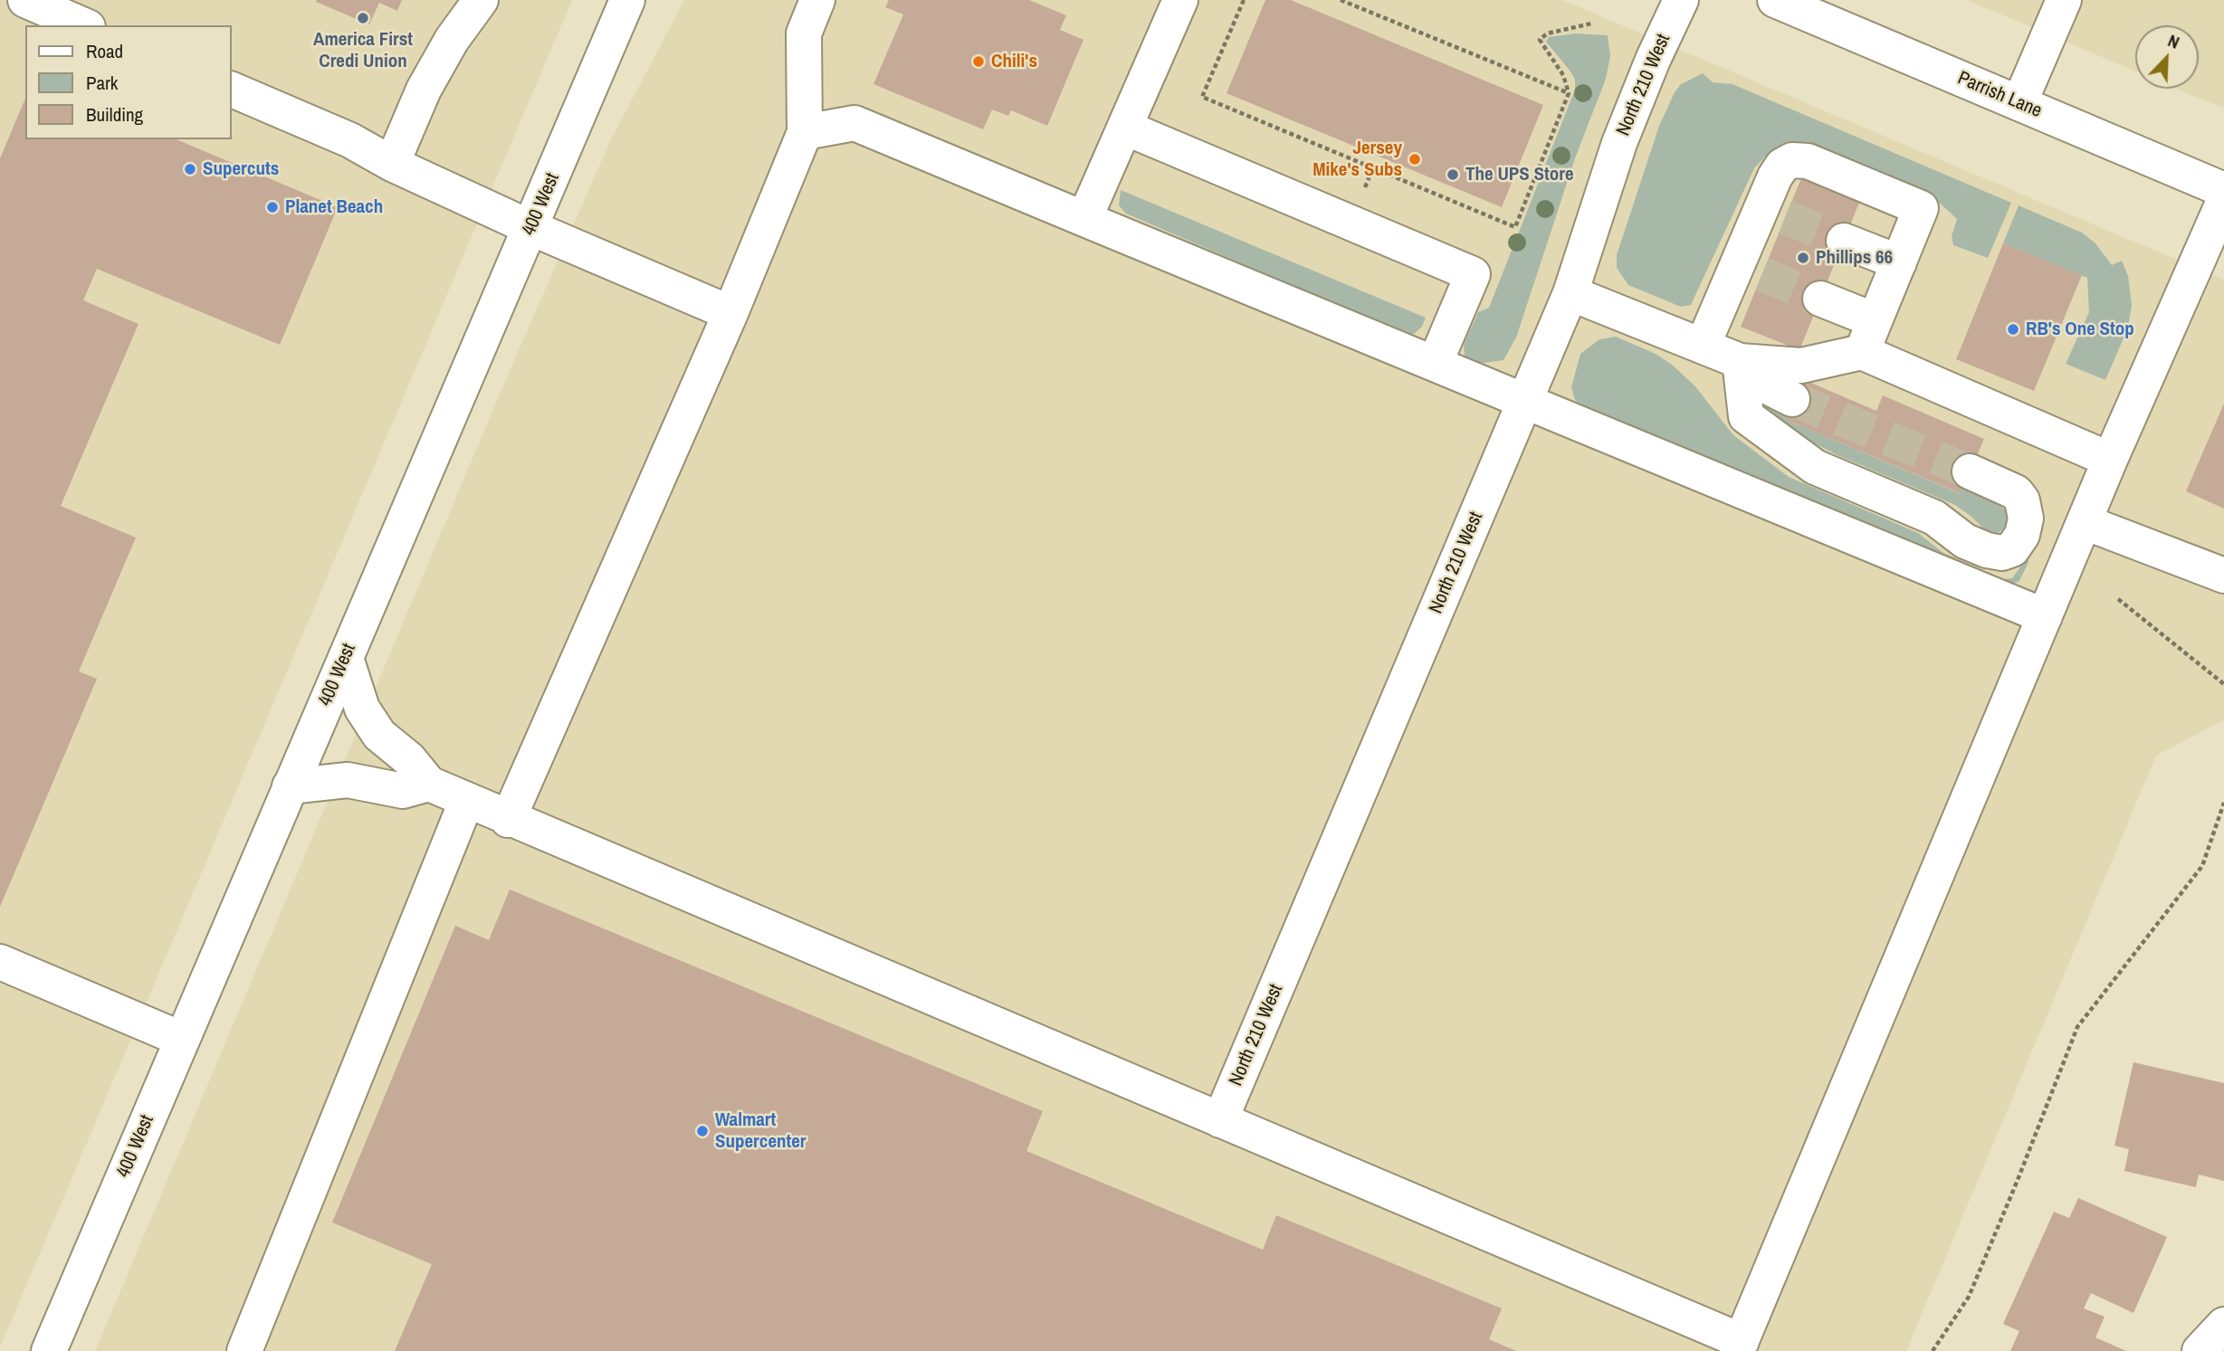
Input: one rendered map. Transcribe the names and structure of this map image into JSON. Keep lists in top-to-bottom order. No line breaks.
{"streets":{"main road":["North 210 West","Parrish Lane","400 West"]},"places":["America First Credi Union","Chili's","Jersey Mike's Subs","Supercuts","The UPS Store","Planet Beach","Phillips 66","RB's One Stop","Walmart Supercenter"],"legend":["Road","Park","Building"],"north":"top right"}
